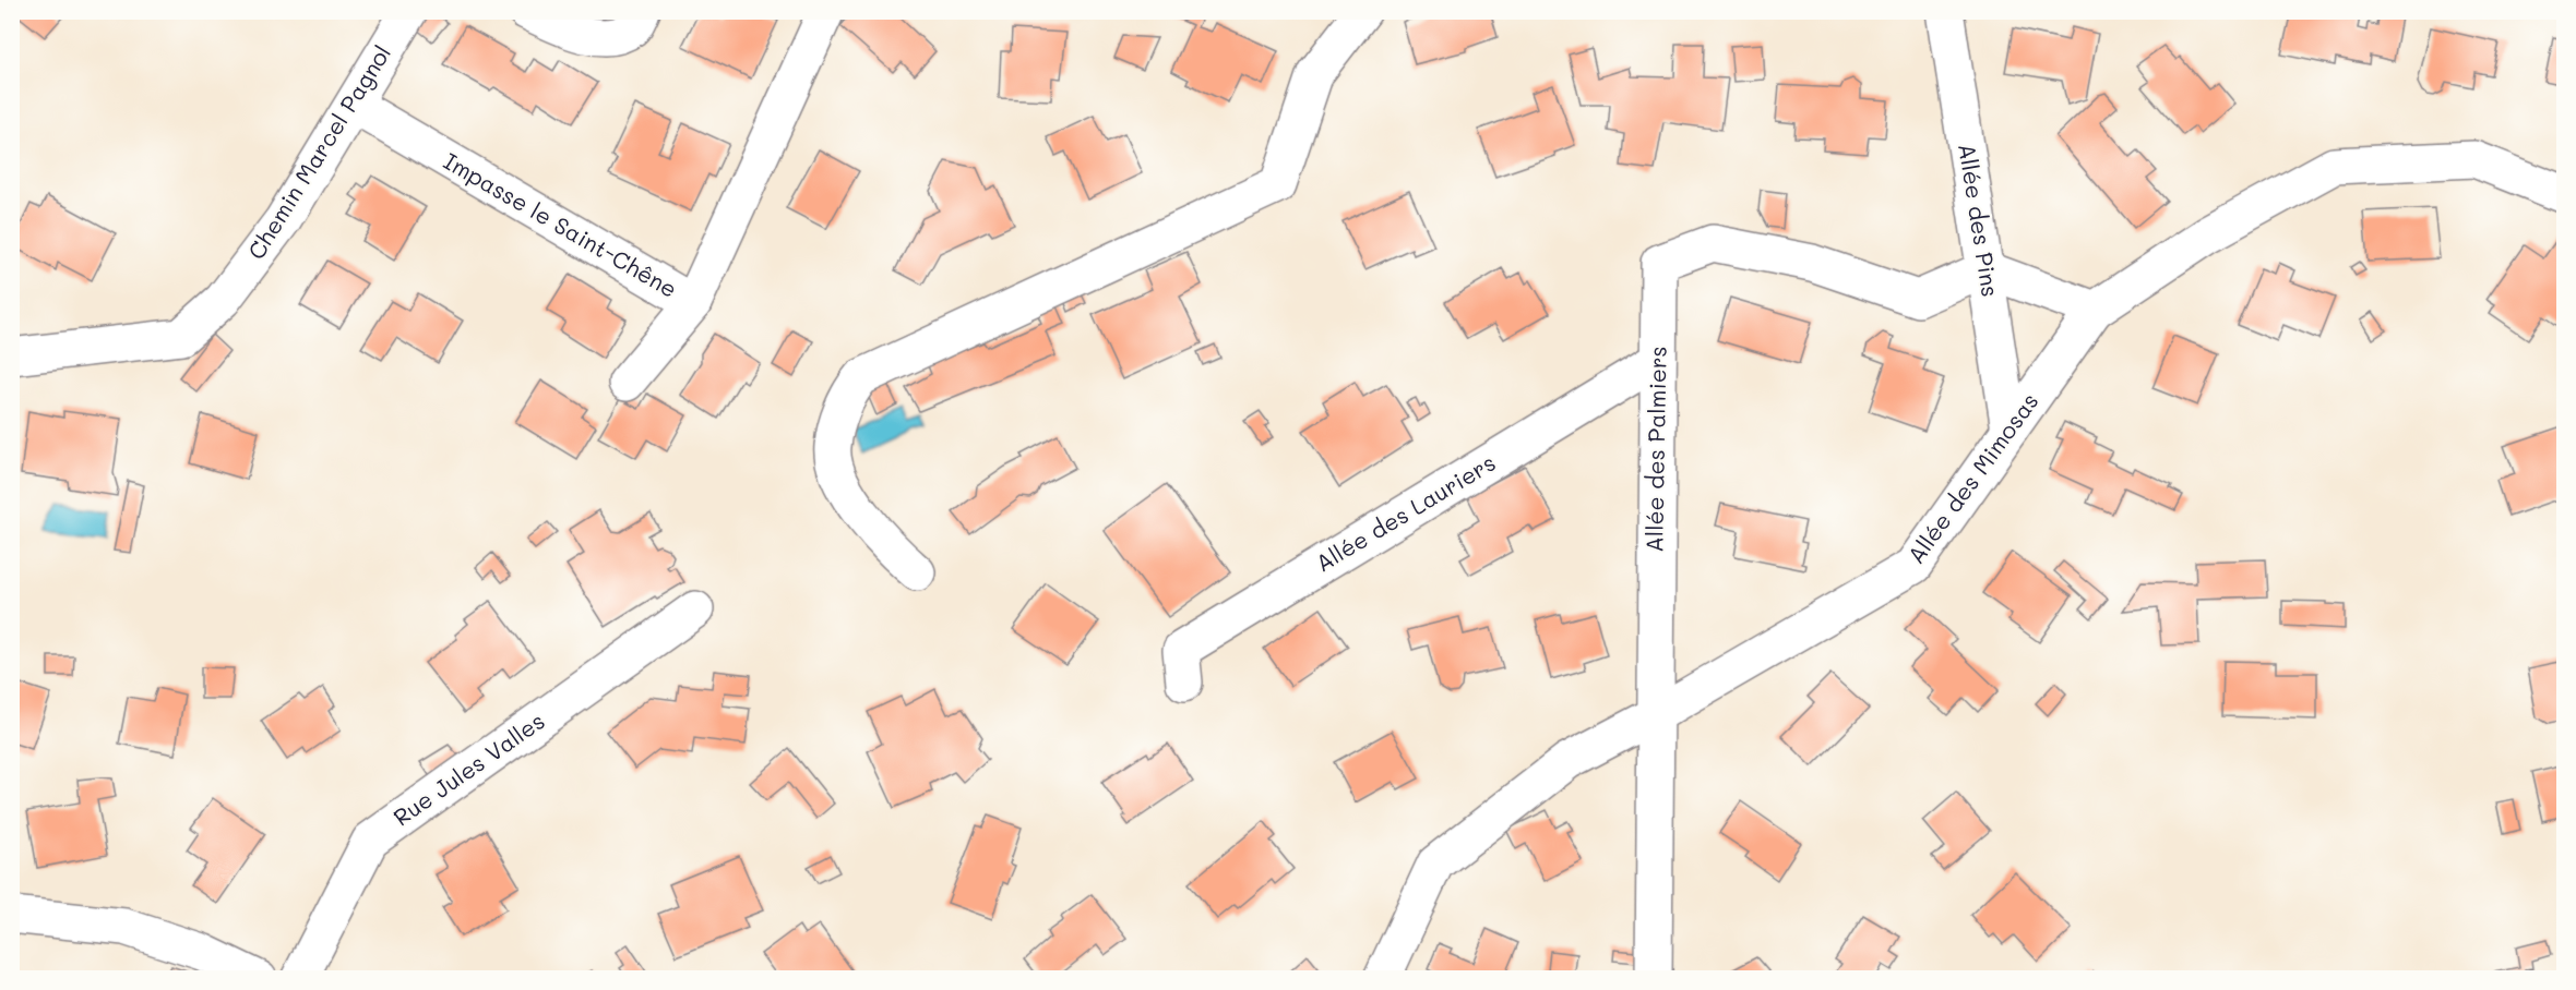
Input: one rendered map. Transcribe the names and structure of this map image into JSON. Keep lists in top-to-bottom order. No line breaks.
{"streets":{"street":["Chemin Marcel Pagnol","Allée des Pins","Impasse le Saint-Chêne","Allée des Palmiers","Allée des Mimosas","Allée des Lauriers","Rue Jules Valles"]},"crossings":[["Chemin Marcel Pagnol","Impasse le Saint-Chêne"],["Allée des Pins","Allée des Palmiers"],["Allée des Pins","Allée des Mimosas"],["Allée des Palmiers","Allée des Mimosas"],["Allée des Palmiers","Allée des Lauriers"]]}
